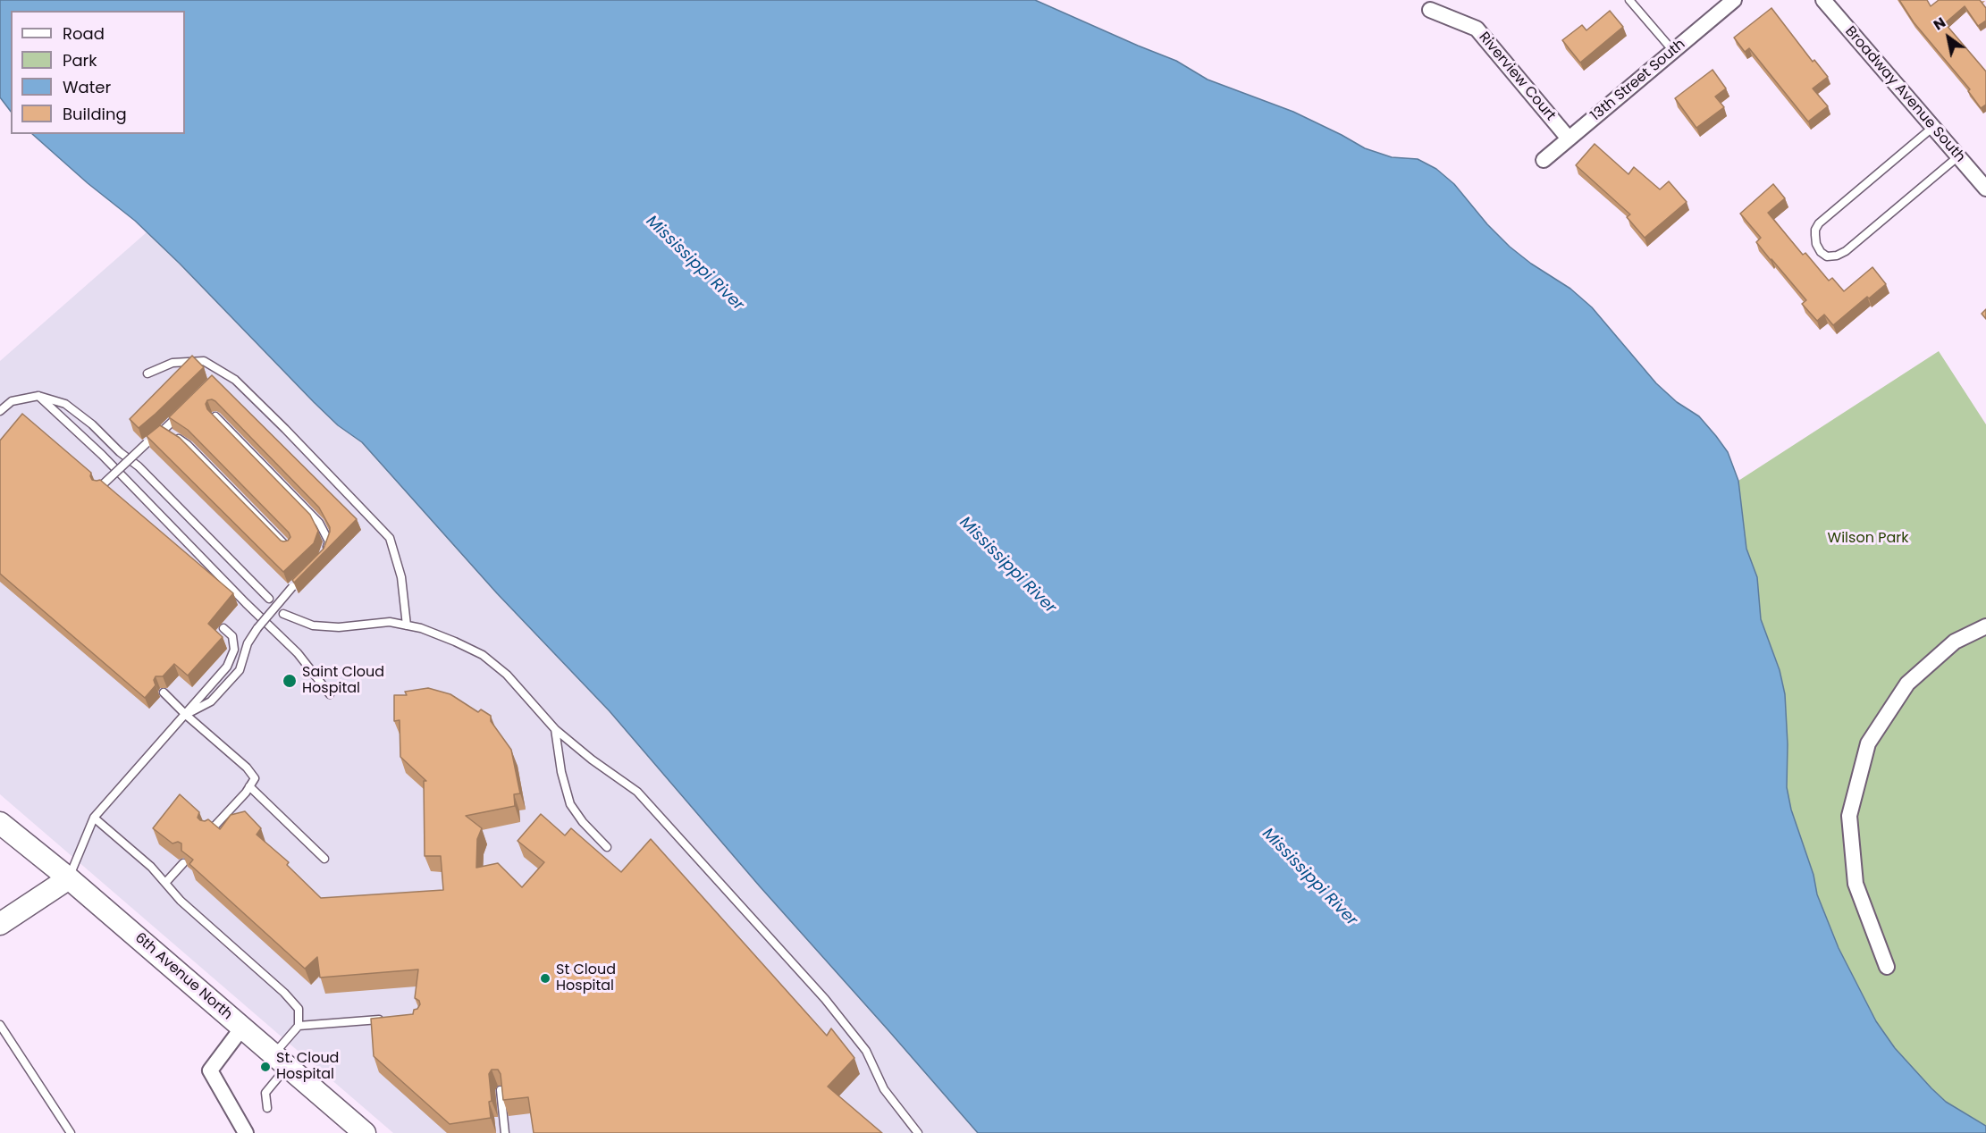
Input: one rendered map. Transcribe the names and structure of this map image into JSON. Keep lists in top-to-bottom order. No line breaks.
{"streets":{"street":["Riverview Court","13th Street South","Broadway Avenue South","6th Avenue North"]},"crossings":[["Riverview Court","13th Street South"]],"water":["Mississippi River"],"parks":["Wilson Park"],"places":["Saint Cloud Hospital","St Cloud Hospital","St. Cloud Hospital"],"legend":["Road","Park","Water","Building"],"north":"top left"}
